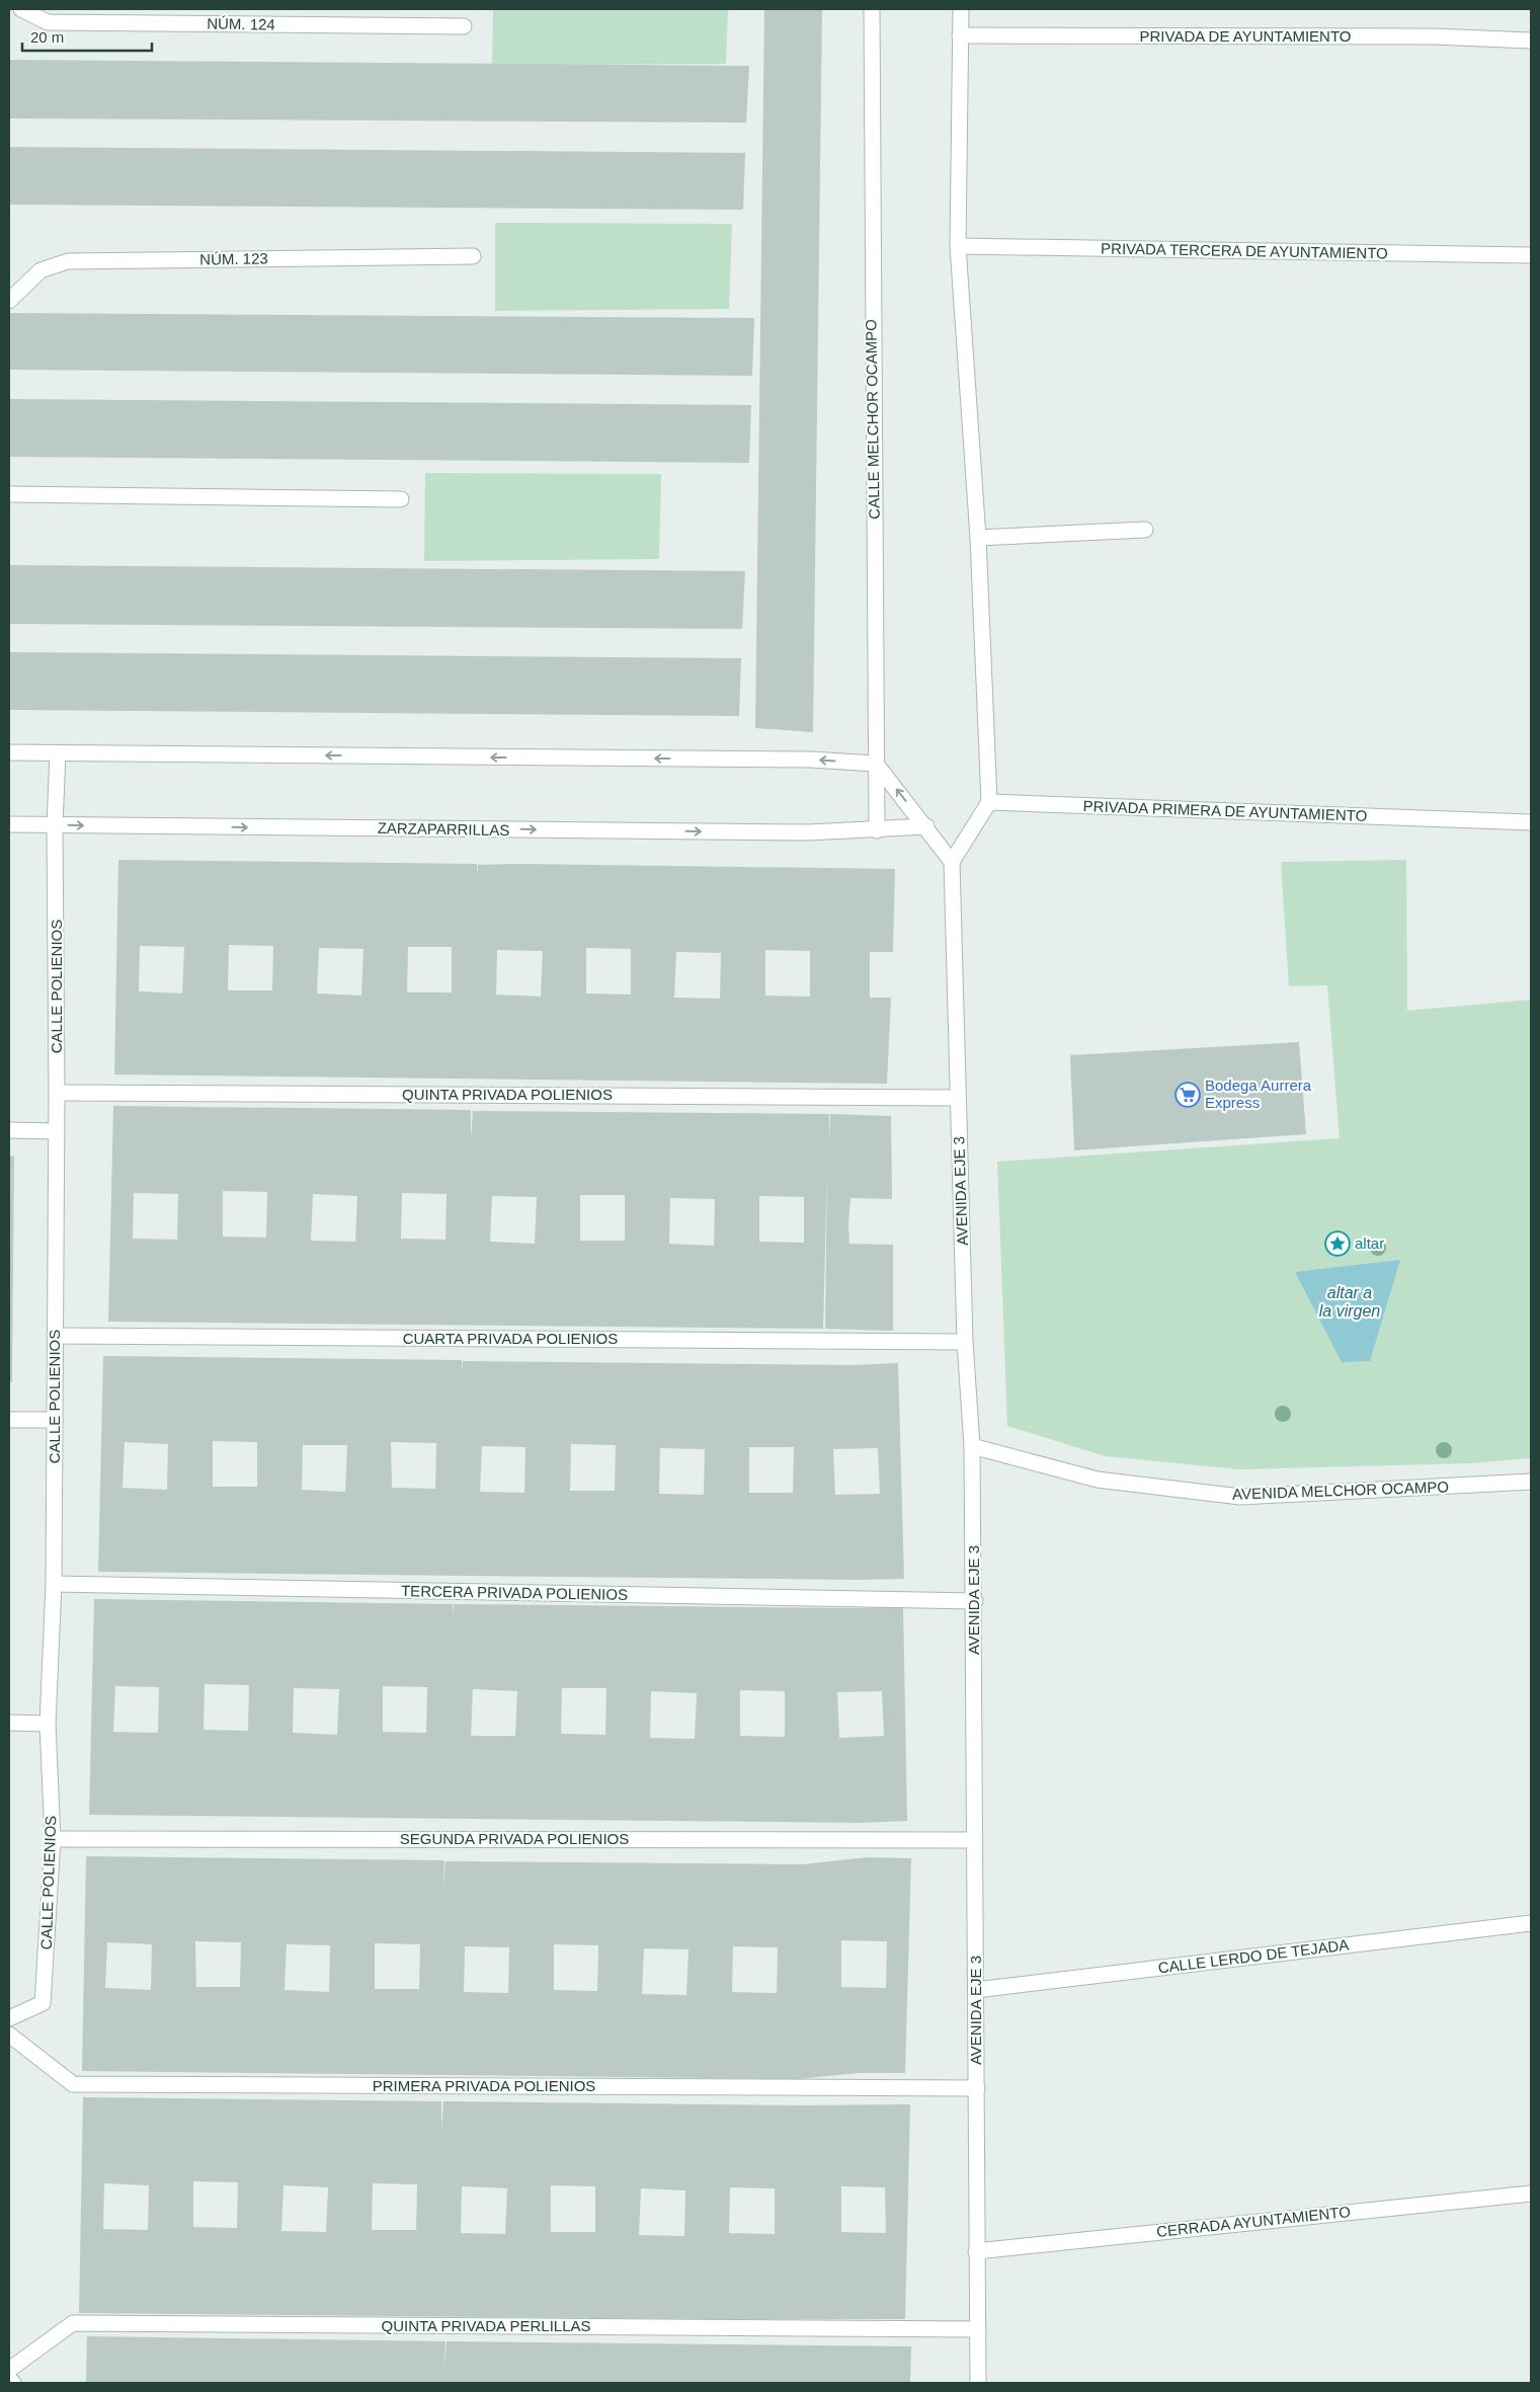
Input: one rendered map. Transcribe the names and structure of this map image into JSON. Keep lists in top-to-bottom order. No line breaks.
{"streets":{"street":["NÚM. 124","PRIVADA DE AYUNTAMIENTO","PRIVADA TERCERA DE AYUNTAMIENTO","NÚM. 123","CALLE MELCHOR OCAMPO","PRIVADA PRIMERA DE AYUNTAMIENTO","ZARZAPARRILLAS","CALLE POLIENIOS","QUINTA PRIVADA POLIENIOS","AVENIDA EJE 3","CUARTA PRIVADA POLIENIOS","AVENIDA MELCHOR OCAMPO","TERCERA PRIVADA POLIENIOS","SEGUNDA PRIVADA POLIENIOS","CALLE LERDO DE TEJADA","PRIMERA PRIVADA POLIENIOS","CERRADA AYUNTAMIENTO","QUINTA PRIVADA PERLILLAS"]},"crossings":[["CALLE MELCHOR OCAMPO","ZARZAPARRILLAS"],["ZARZAPARRILLAS","CALLE POLIENIOS"],["CALLE POLIENIOS","QUINTA PRIVADA POLIENIOS"],["CALLE POLIENIOS","CUARTA PRIVADA POLIENIOS"],["CALLE POLIENIOS","TERCERA PRIVADA POLIENIOS"],["CALLE POLIENIOS","SEGUNDA PRIVADA POLIENIOS"],["QUINTA PRIVADA POLIENIOS","AVENIDA EJE 3"],["AVENIDA EJE 3","CUARTA PRIVADA POLIENIOS"],["AVENIDA EJE 3","AVENIDA MELCHOR OCAMPO"],["AVENIDA EJE 3","TERCERA PRIVADA POLIENIOS"],["AVENIDA EJE 3","SEGUNDA PRIVADA POLIENIOS"],["AVENIDA EJE 3","CALLE LERDO DE TEJADA"],["AVENIDA EJE 3","PRIMERA PRIVADA POLIENIOS"],["AVENIDA EJE 3","CERRADA AYUNTAMIENTO"],["AVENIDA EJE 3","QUINTA PRIVADA PERLILLAS"]],"water":["altar a la virgen"],"places":{"supermarket":["Bodega Aurrera Express"],"place":["altar"]},"scale_bar":"20 m"}
